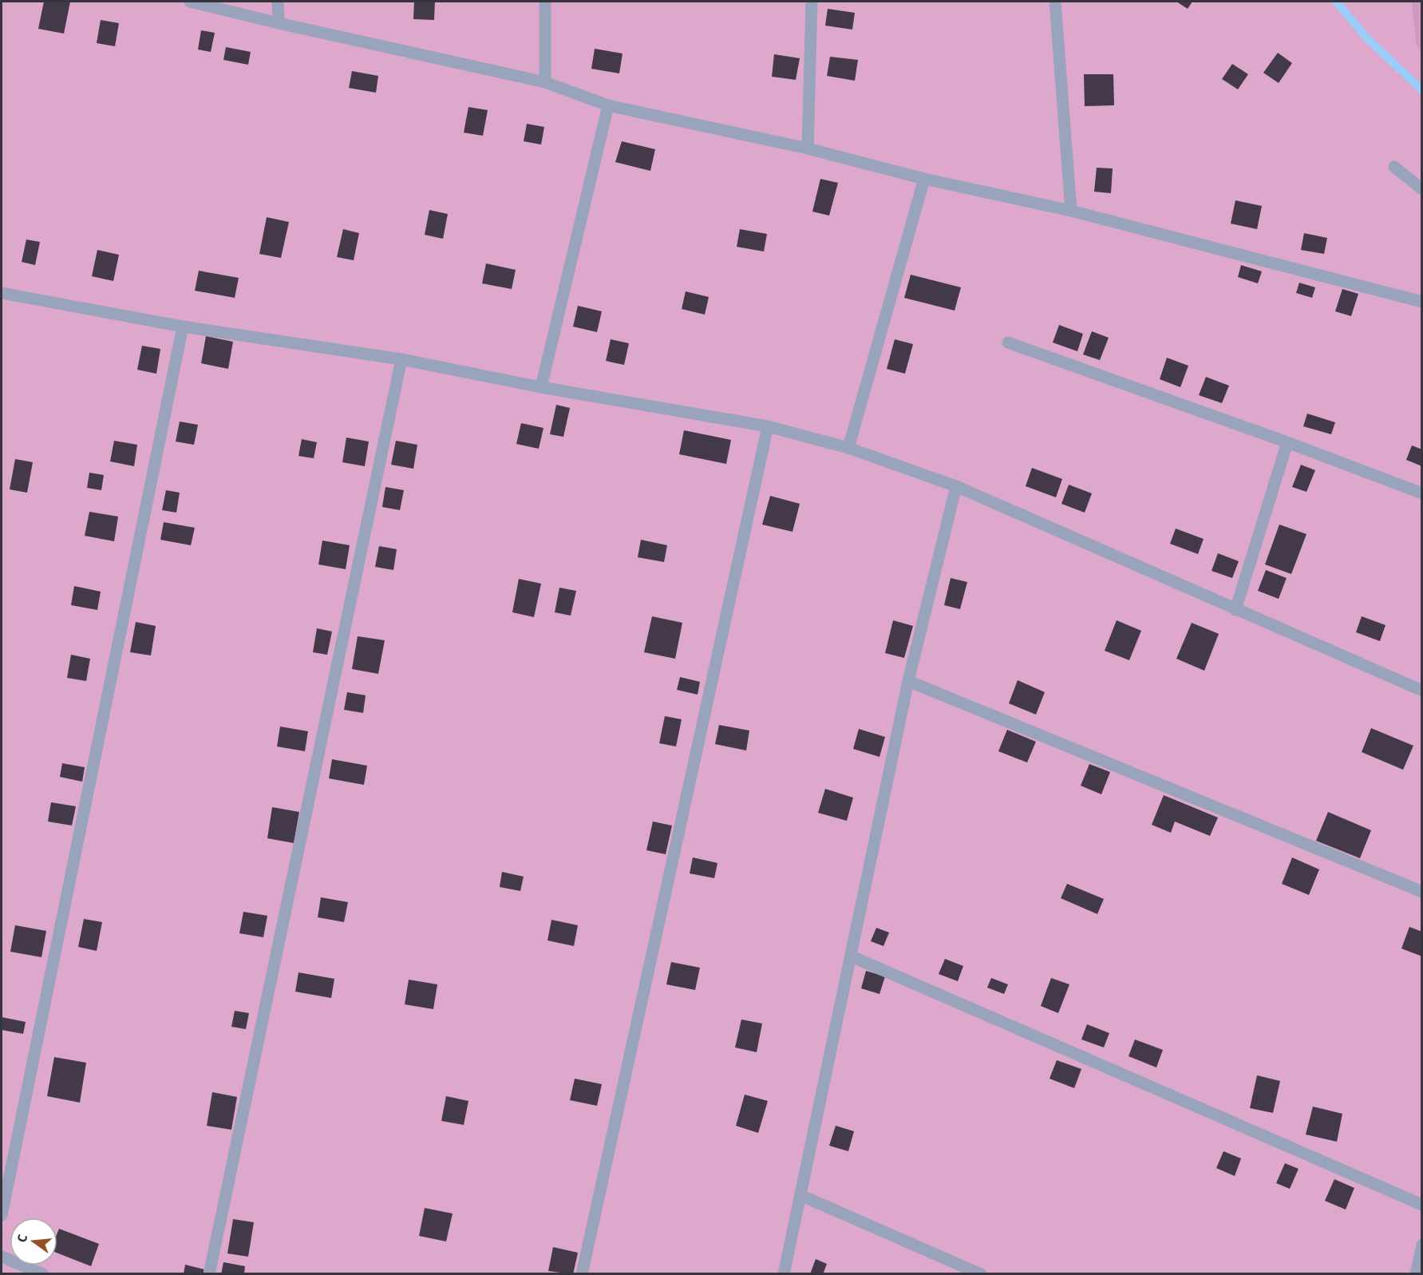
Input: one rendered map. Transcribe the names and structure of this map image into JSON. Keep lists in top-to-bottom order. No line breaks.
{"north":"left"}
